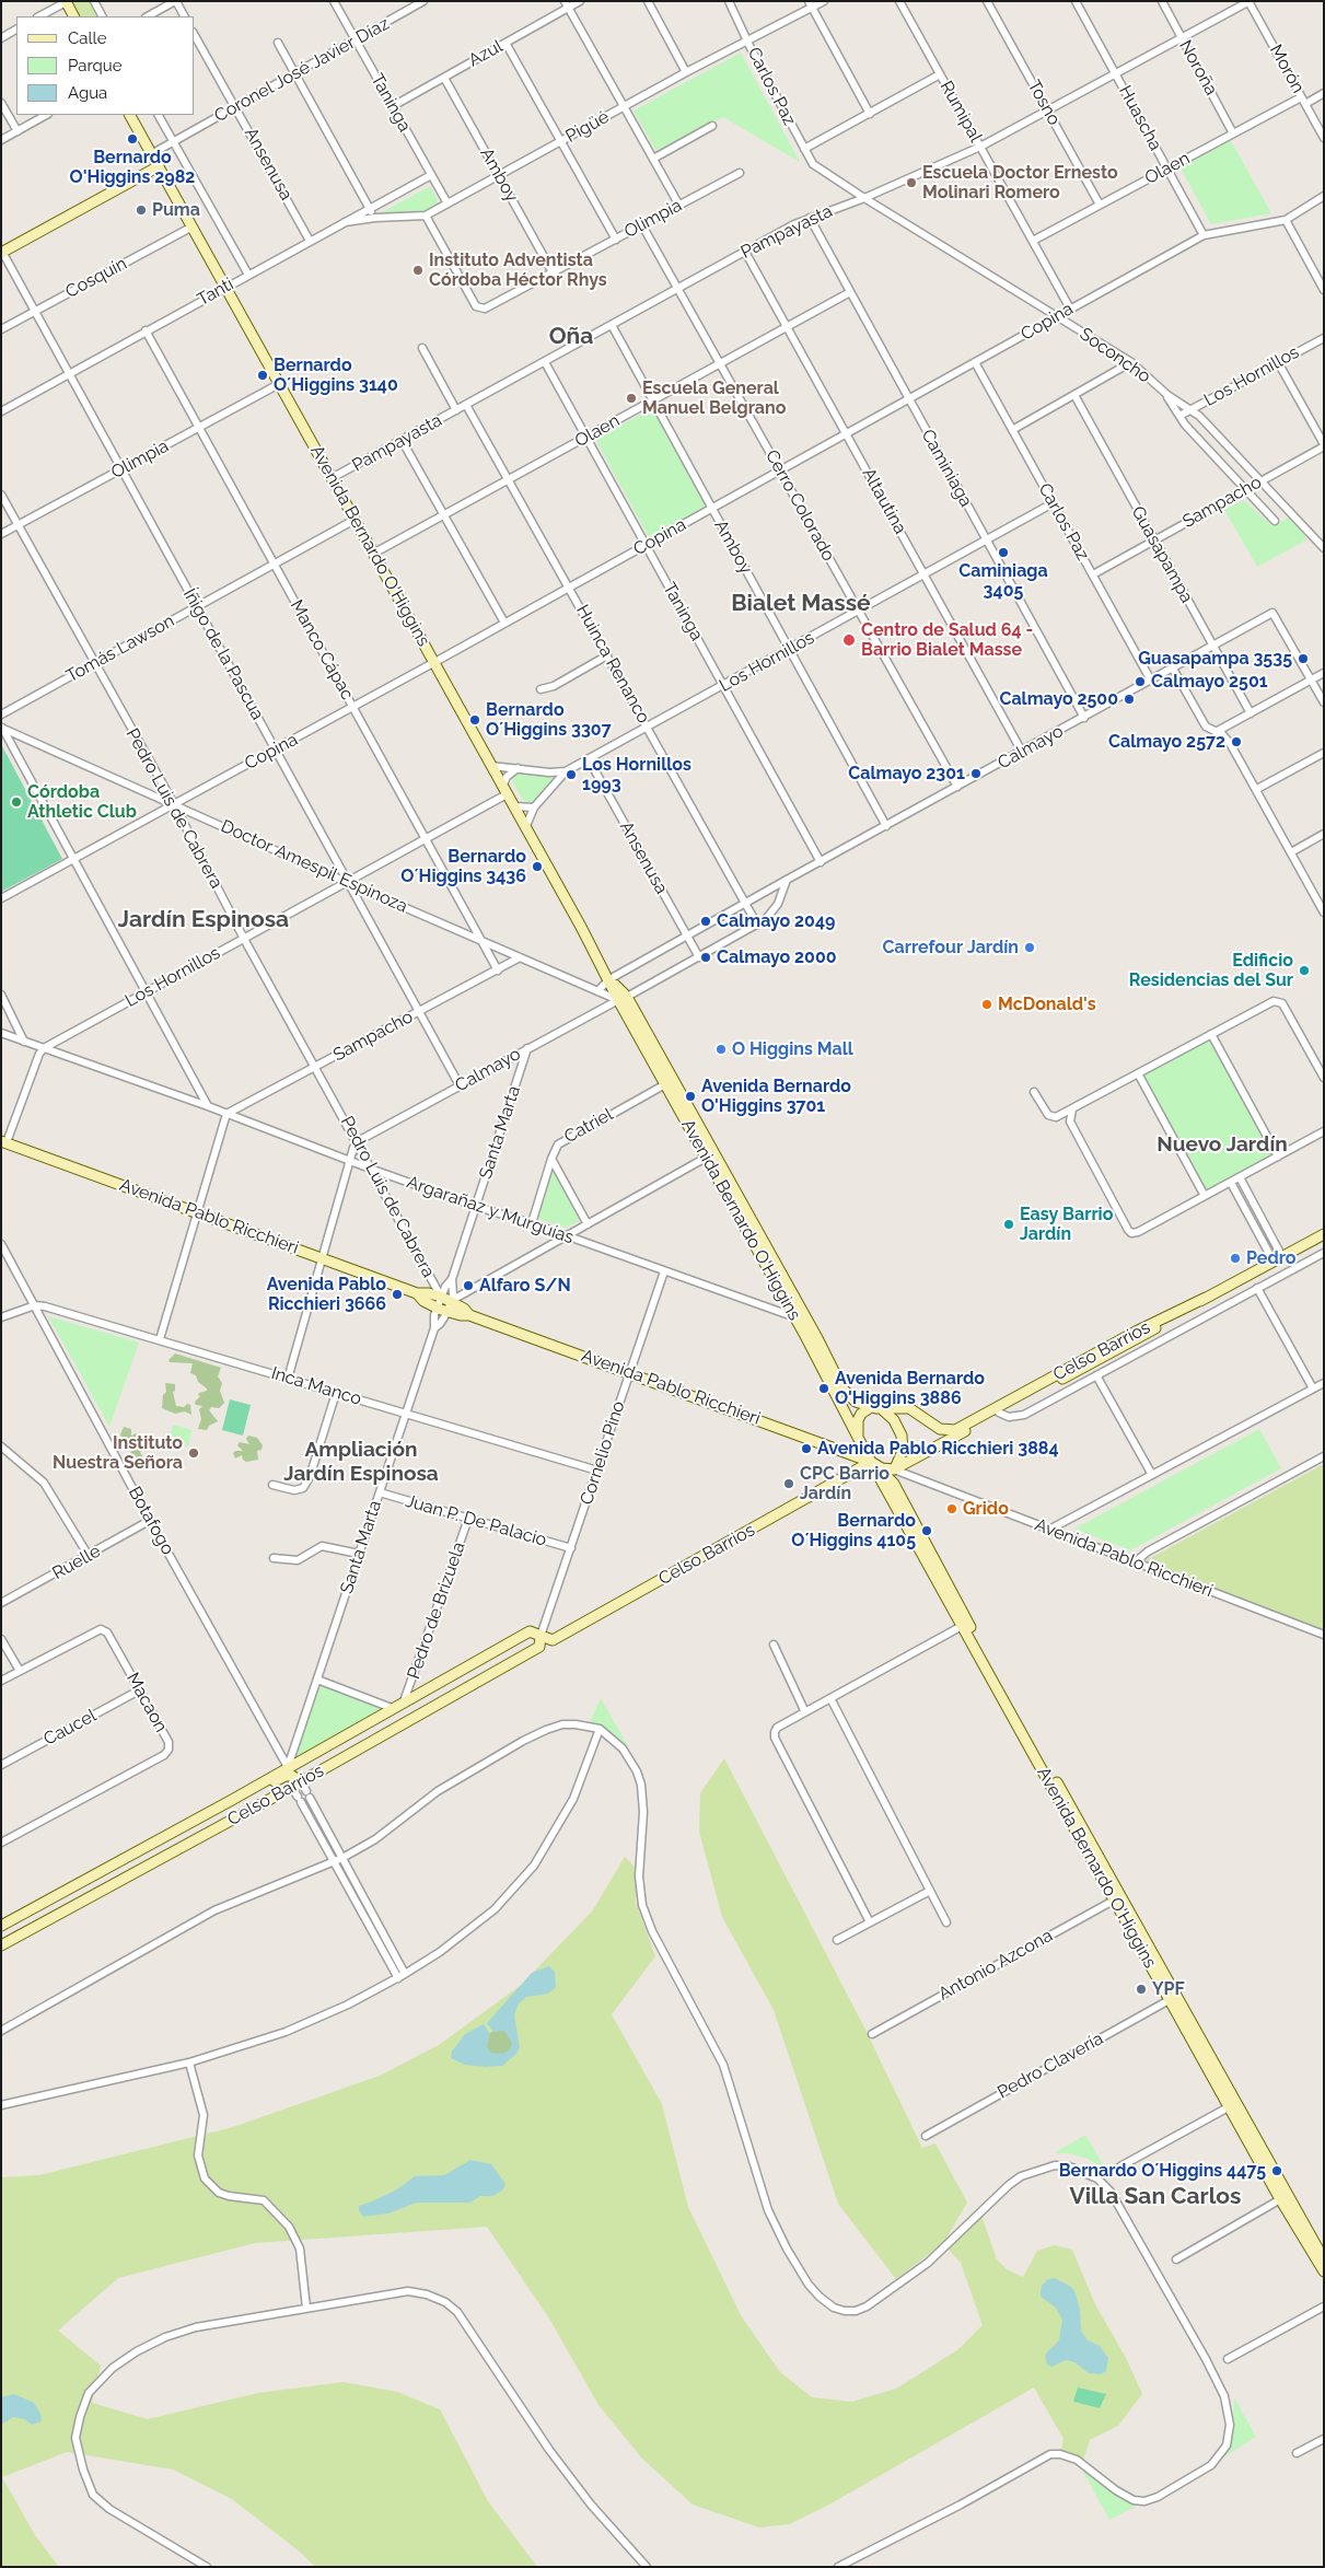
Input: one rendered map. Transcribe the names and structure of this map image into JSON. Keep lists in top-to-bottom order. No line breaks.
{"streets":{"main road":["Avenida Bernardo O'Higgins","Avenida Pablo Ricchieri","Celso Barrios"],"street":["Azul","Noroña","Morón","Coronel José Javier Díaz","Carlos Paz","Taninga","Tosno","Rumipal","Huascha","Pigüé","Ansenusa","Olaen","Amboy","Olimpia","Pampayasta","Cosquín","Tanti","Copina","Soconcho","Los Hornillos","Caminiaga","Altautina","Sampacho","Cerro Colorado","Guasapampa","Tomás Lawson","Manco Cápac","Íñigo de la Pascua","Huinca Renanco","Calmayo","Pedro Luis de Cabrera","Doctor Amespil Espinoza","Catriel","Santa Marta","Argarañaz y Murguías","Inca Manco","Cornelio Pino","Botafogo","Juan P. De Palacio","Ruelle","Pedro de Brizuela","Macaon","Caucel","Antonio Azcona","Pedro Clavería"]},"crossings":[["Azul","Taninga"],["Azul","Amboy"],["Noroña","Olaen"],["Noroña","Pampayasta"],["Morón","Olaen"],["Morón","Pampayasta"],["Coronel José Javier Díaz","Taninga"],["Coronel José Javier Díaz","Ansenusa"],["Coronel José Javier Díaz","Avenida Bernardo O'Higgins"],["Carlos Paz","Pigüé"],["Carlos Paz","Copina"],["Carlos Paz","Soconcho"],["Carlos Paz","Los Hornillos"],["Carlos Paz","Sampacho"],["Carlos Paz","Calmayo"],["Taninga","Pigüé"],["Taninga","Olaen"],["Taninga","Pampayasta"],["Taninga","Tanti"],["Taninga","Copina"],["Taninga","Los Hornillos"],["Taninga","Calmayo"],["Tosno","Olaen"],["Tosno","Pampayasta"],["Rumipal","Olaen"],["Rumipal","Pampayasta"],["Rumipal","Copina"],["Huascha","Olaen"],["Huascha","Pampayasta"],["Huascha","Copina"],["Pigüé","Amboy"],["Pigüé","Olimpia"],["Pigüé","Tanti"],["Ansenusa","Tanti"],["Ansenusa","Los Hornillos"],["Ansenusa","Calmayo"],["Olaen","Amboy"],["Olaen","Caminiaga"],["Olaen","Altautina"],["Olaen","Cerro Colorado"],["Olaen","Avenida Bernardo O'Higgins"],["Olaen","Huinca Renanco"],["Amboy","Olimpia"],["Amboy","Pampayasta"],["Amboy","Copina"],["Amboy","Los Hornillos"],["Amboy","Calmayo"],["Olimpia","Cerro Colorado"],["Olimpia","Avenida Bernardo O'Higgins"],["Olimpia","Manco Cápac"],["Olimpia","Íñigo de la Pascua"],["Olimpia","Pedro Luis de Cabrera"],["Pampayasta","Soconcho"],["Pampayasta","Caminiaga"],["Pampayasta","Altautina"],["Pampayasta","Cerro Colorado"],["Pampayasta","Avenida Bernardo O'Higgins"],["Pampayasta","Huinca Renanco"],["Cosquín","Avenida Bernardo O'Higgins"],["Cosquín","Íñigo de la Pascua"],["Tanti","Avenida Bernardo O'Higgins"],["Tanti","Manco Cápac"],["Tanti","Íñigo de la Pascua"],["Copina","Soconcho"],["Copina","Caminiaga"],["Copina","Altautina"],["Copina","Cerro Colorado"],["Copina","Avenida Bernardo O'Higgins"],["Copina","Manco Cápac"],["Copina","Íñigo de la Pascua"],["Copina","Huinca Renanco"],["Copina","Pedro Luis de Cabrera"],["Copina","Doctor Amespil Espinoza"],["Soconcho","Los Hornillos"],["Soconcho","Sampacho"],["Los Hornillos","Caminiaga"],["Los Hornillos","Altautina"],["Los Hornillos","Cerro Colorado"],["Los Hornillos","Avenida Bernardo O'Higgins"],["Los Hornillos","Manco Cápac"],["Los Hornillos","Íñigo de la Pascua"],["Los Hornillos","Huinca Renanco"],["Los Hornillos","Pedro Luis de Cabrera"],["Los Hornillos","Doctor Amespil Espinoza"],["Los Hornillos","Argarañaz y Murguías"],["Caminiaga","Calmayo"],["Altautina","Calmayo"],["Sampacho","Guasapampa"],["Sampacho","Manco Cápac"],["Sampacho","Íñigo de la Pascua"],["Sampacho","Pedro Luis de Cabrera"],["Sampacho","Doctor Amespil Espinoza"],["Sampacho","Argarañaz y Murguías"],["Cerro Colorado","Calmayo"],["Avenida Bernardo O'Higgins","Tomás Lawson"],["Avenida Bernardo O'Higgins","Calmayo"],["Avenida Bernardo O'Higgins","Doctor Amespil Espinoza"],["Avenida Bernardo O'Higgins","Catriel"],["Avenida Bernardo O'Higgins","Argarañaz y Murguías"],["Avenida Bernardo O'Higgins","Avenida Pablo Ricchieri"],["Avenida Bernardo O'Higgins","Celso Barrios"],["Avenida Bernardo O'Higgins","Antonio Azcona"],["Avenida Bernardo O'Higgins","Pedro Clavería"],["Guasapampa","Calmayo"],["Tomás Lawson","Manco Cápac"],["Tomás Lawson","Íñigo de la Pascua"],["Tomás Lawson","Pedro Luis de Cabrera"],["Manco Cápac","Doctor Amespil Espinoza"],["Íñigo de la Pascua","Calmayo"],["Íñigo de la Pascua","Doctor Amespil Espinoza"],["Huinca Renanco","Calmayo"],["Calmayo","Pedro Luis de Cabrera"],["Calmayo","Doctor Amespil Espinoza"],["Calmayo","Santa Marta"],["Pedro Luis de Cabrera","Doctor Amespil Espinoza"],["Pedro Luis de Cabrera","Santa Marta"],["Pedro Luis de Cabrera","Argarañaz y Murguías"],["Pedro Luis de Cabrera","Avenida Pablo Ricchieri"],["Catriel","Argarañaz y Murguías"],["Santa Marta","Argarañaz y Murguías"],["Santa Marta","Avenida Pablo Ricchieri"],["Santa Marta","Celso Barrios"],["Santa Marta","Inca Manco"],["Santa Marta","Botafogo"],["Santa Marta","Juan P. De Palacio"],["Argarañaz y Murguías","Cornelio Pino"],["Avenida Pablo Ricchieri","Celso Barrios"],["Avenida Pablo Ricchieri","Cornelio Pino"],["Celso Barrios","Cornelio Pino"],["Celso Barrios","Botafogo"],["Celso Barrios","Pedro de Brizuela"],["Inca Manco","Cornelio Pino"],["Inca Manco","Botafogo"],["Cornelio Pino","Juan P. De Palacio"],["Botafogo","Ruelle"],["Juan P. De Palacio","Pedro de Brizuela"],["Macaon","Caucel"]],"districts":["Oña","Bialet Massé","Jardín Espinosa","Nuevo Jardín","Ampliación Jardín Espinosa","Villa San Carlos"],"places":["Bernardo O'Higgins 2982","Escuela Doctor Ernesto Molinari Romero","Puma","Instituto Adventista Córdoba Héctor Rhys","Bernardo O´Higgins 3140","Escuela General Manuel Belgrano","Caminiaga 3405","Centro de Salud 64 - Barrio Bialet Masse","Guasapampa 3535","Calmayo 2501","Calmayo 2500","Bernardo O´Higgins 3307","Calmayo 2572","Calmayo 2301","Los Hornillos 1993","Córdoba Athletic Club","Bernardo O´Higgins 3436","Calmayo 2049","Carrefour Jardín","Calmayo 2000","Edificio Residencias del Sur","McDonald's","O Higgins Mall","Avenida Bernardo O'Higgins 3701","Easy Barrio Jardín","Pedro","Alfaro S/N","Avenida Pablo Ricchieri 3666","Avenida Bernardo O'Higgins 3886","Avenida Pablo Ricchieri 3884","Instituto Nuestra Señora","CPC Barrio Jardín","Grido","Bernardo O´Higgins 4105","YPF","Bernardo O´Higgins 4475"],"legend":["Calle","Parque","Agua"]}
